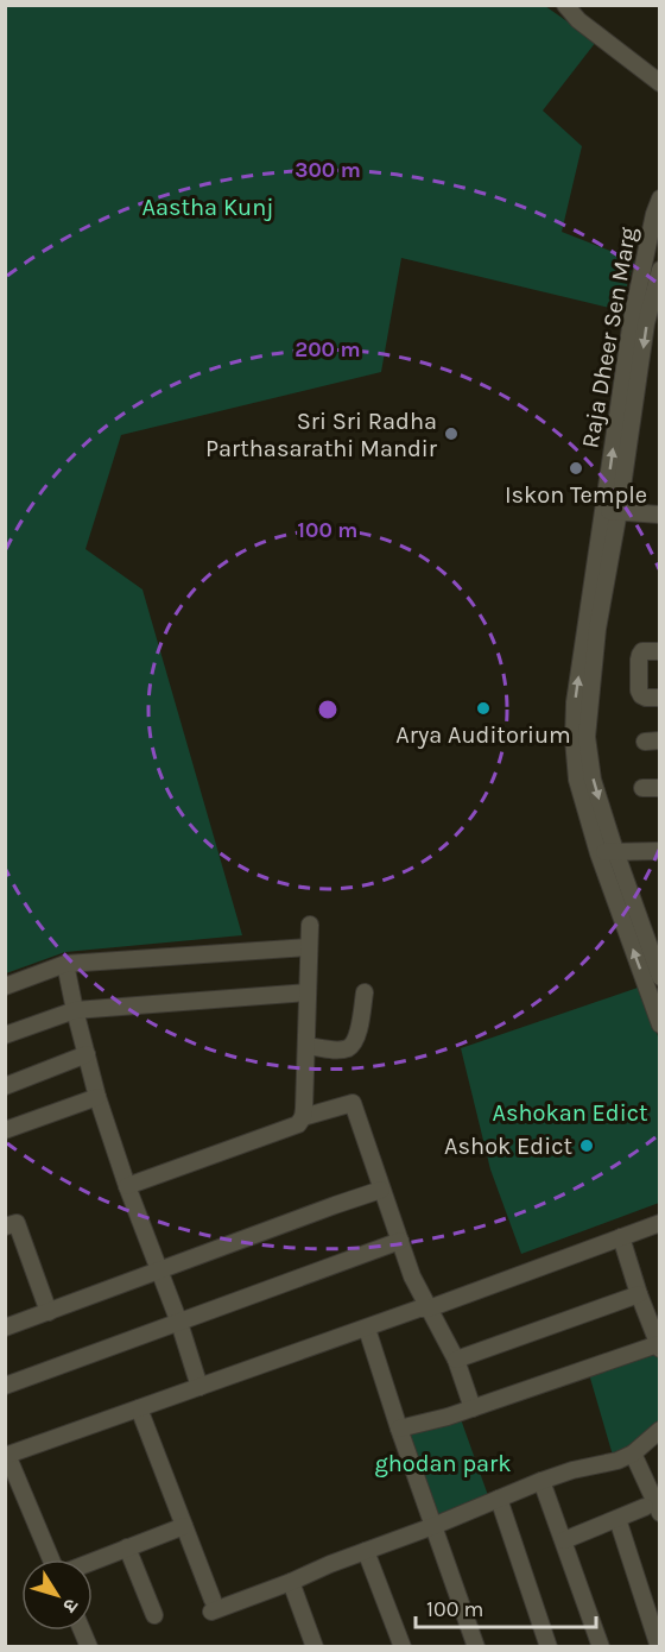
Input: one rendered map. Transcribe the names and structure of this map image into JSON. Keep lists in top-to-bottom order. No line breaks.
{"streets":{"street":["Raja Dheer Sen Marg"]},"parks":["Aastha Kunj","Ashokan Edict","ghodan park"],"places":["Sri Sri Radha Parthasarathi Mandir","Iskon Temple","Arya Auditorium","Ashok Edict"],"scale_bar":"100 m","north":"bottom right","rings":["300 m","200 m","100 m"]}
